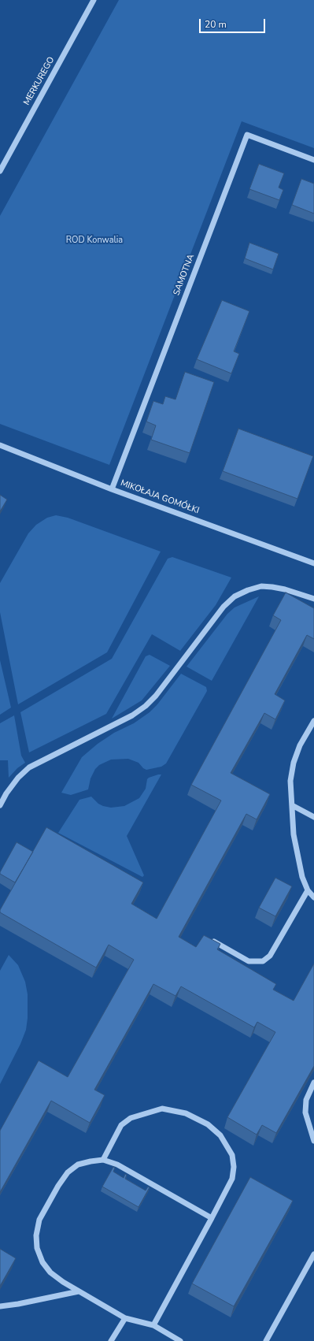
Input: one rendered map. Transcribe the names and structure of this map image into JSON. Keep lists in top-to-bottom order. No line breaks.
{"streets":{"street":["MERKUREGO","SAMOTNA","MIKOŁAJA GOMÓŁKI"]},"crossings":[["SAMOTNA","MIKOŁAJA GOMÓŁKI"]],"parks":["ROD Konwalia"],"scale_bar":"20 m"}
